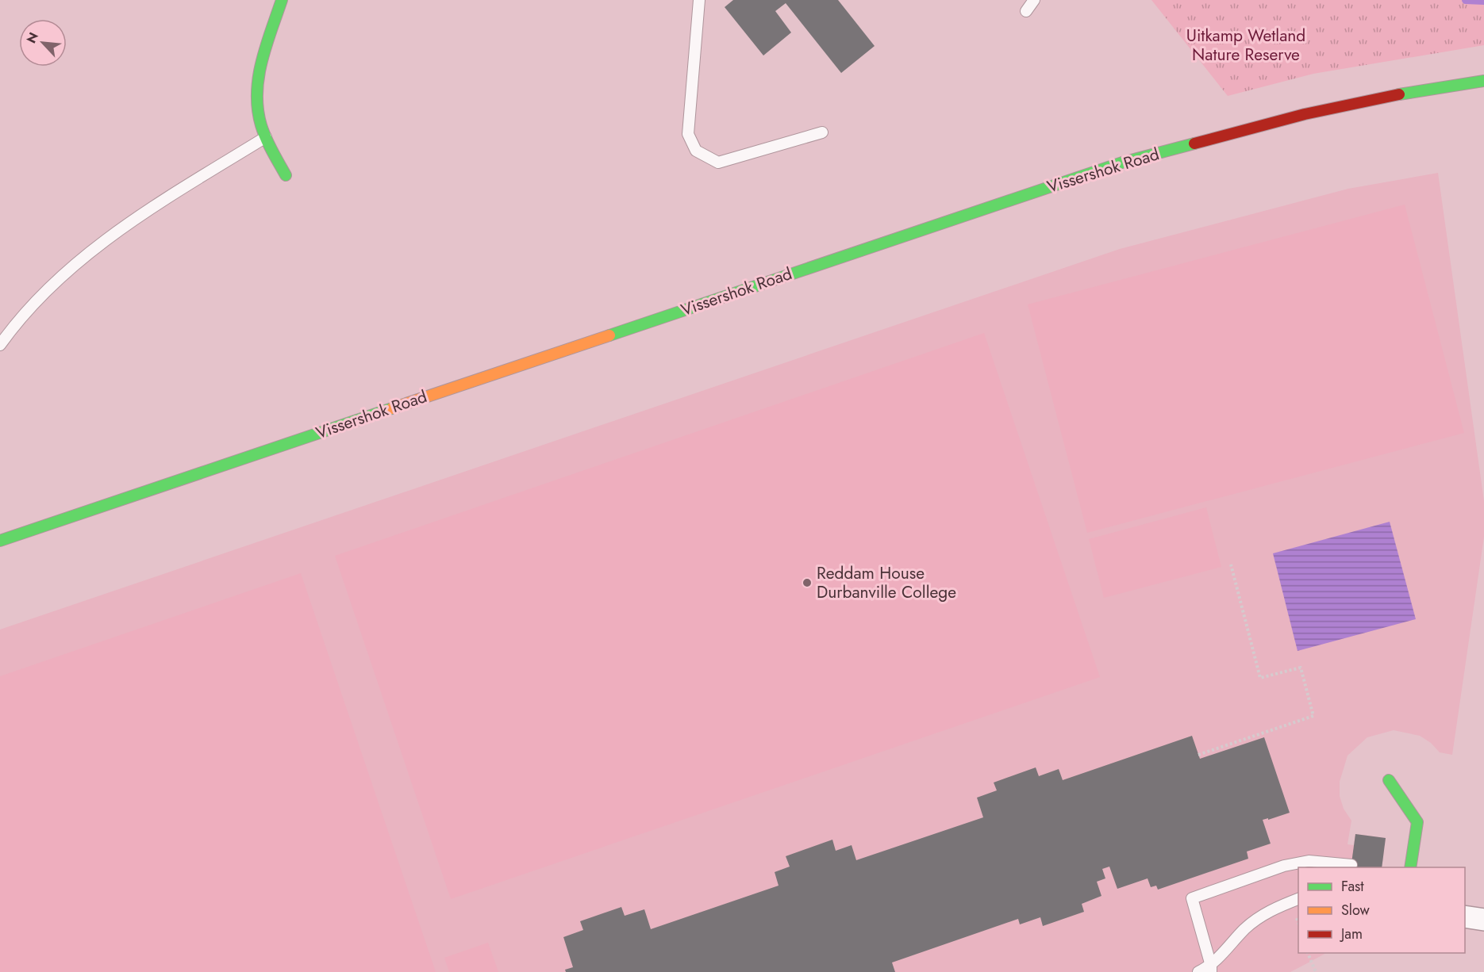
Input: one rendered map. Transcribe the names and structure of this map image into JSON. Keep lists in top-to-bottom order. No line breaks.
{"streets":{"main road":["Vissershok Road"]},"parks":["Uitkamp Wetland Nature Reserve"],"places":["Reddam House Durbanville College"],"legend":["Fast","Slow","Jam"],"north":"top left"}
